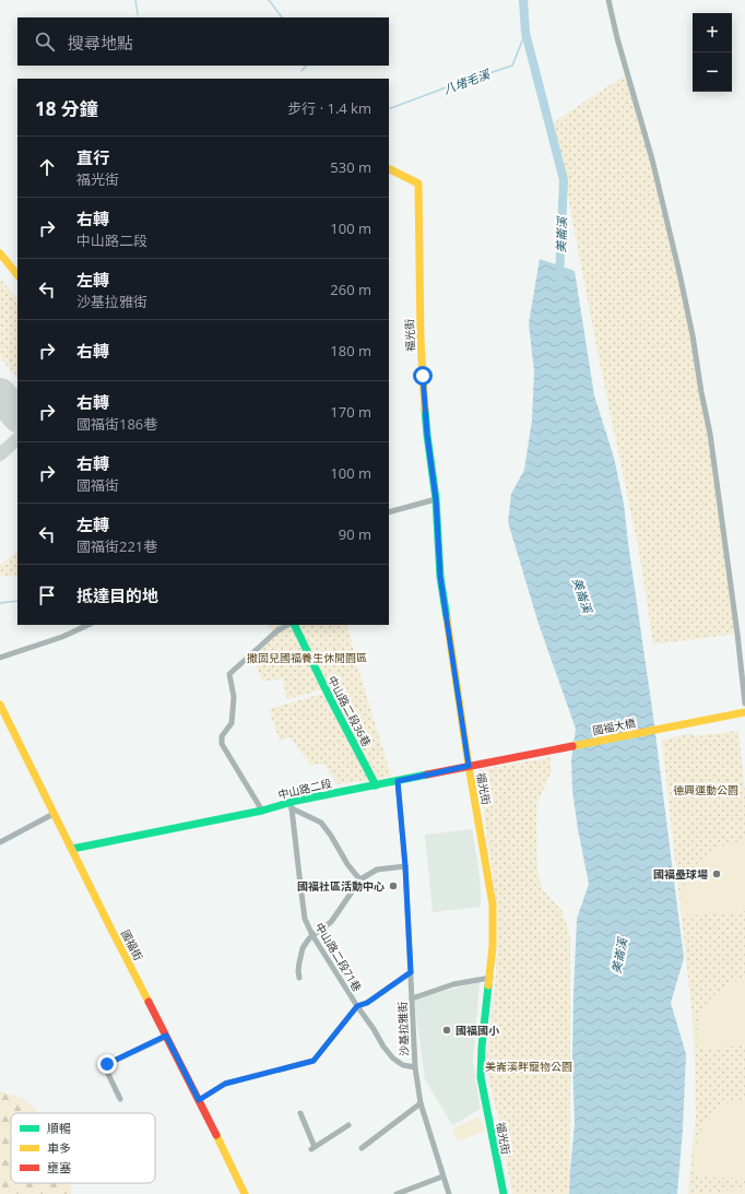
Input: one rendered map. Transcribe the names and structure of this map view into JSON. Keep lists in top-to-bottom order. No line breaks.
{"streets":{"street":["福光街","中山路二段36巷","國福大橋","中山路二段","國福街","中山路二段71巷","沙基拉雅街"]},"crossings":[["福光街","中山路二段"],["中山路二段36巷","中山路二段"],["國福大橋","中山路二段"],["中山路二段","國福街"],["中山路二段","中山路二段71巷"],["中山路二段","沙基拉雅街"],["中山路二段71巷","沙基拉雅街"]],"water":["八堵毛溪","美崙溪"],"parks":["撒固兒國福養生休閒園區","德興運動公園","美崙溪畔寵物公園"],"places":["國福壘球場","國福社區活動中心","國福國小"],"legend":["順暢","車多","壅塞"],"page":{"map_buttons":["+","−"],"search":"搜尋地點","heading":["18 分鐘","步行 · 1.4 km"],"list":[["直行","福光街","530 m"],["右轉","中山路二段","100 m"],["左轉","沙基拉雅街","260 m"],["右轉","180 m"],["右轉","國福街186巷","170 m"],["右轉","國福街","100 m"],["左轉","國福街221巷","90 m"],"抵達目的地"]}}
